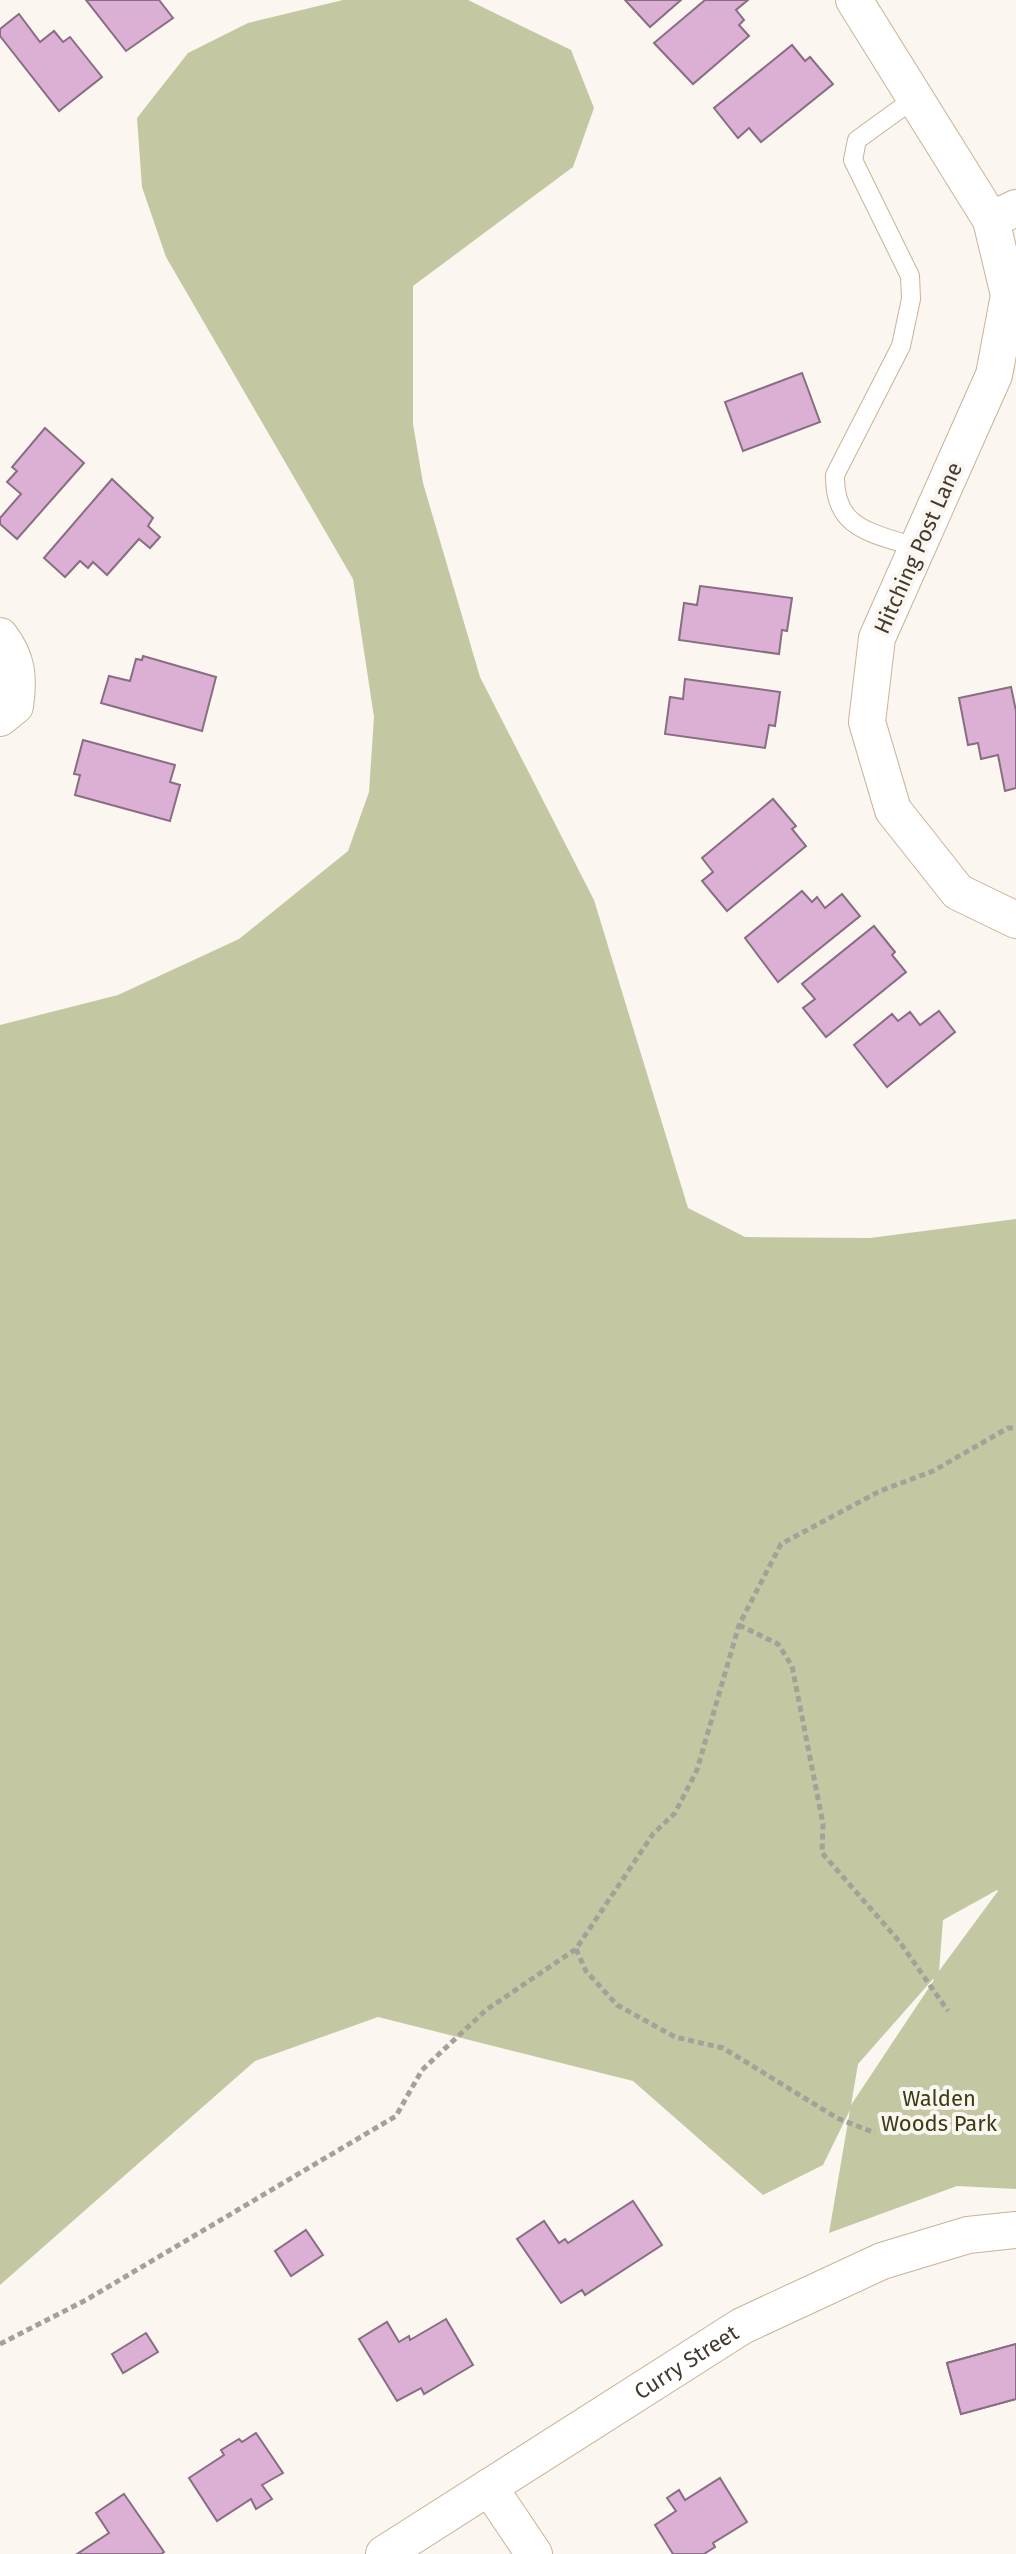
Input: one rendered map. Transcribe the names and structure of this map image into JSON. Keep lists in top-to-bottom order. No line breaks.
{"streets":{"street":["Hitching Post Lane","Curry Street"]},"parks":["Walden Woods Park"]}
